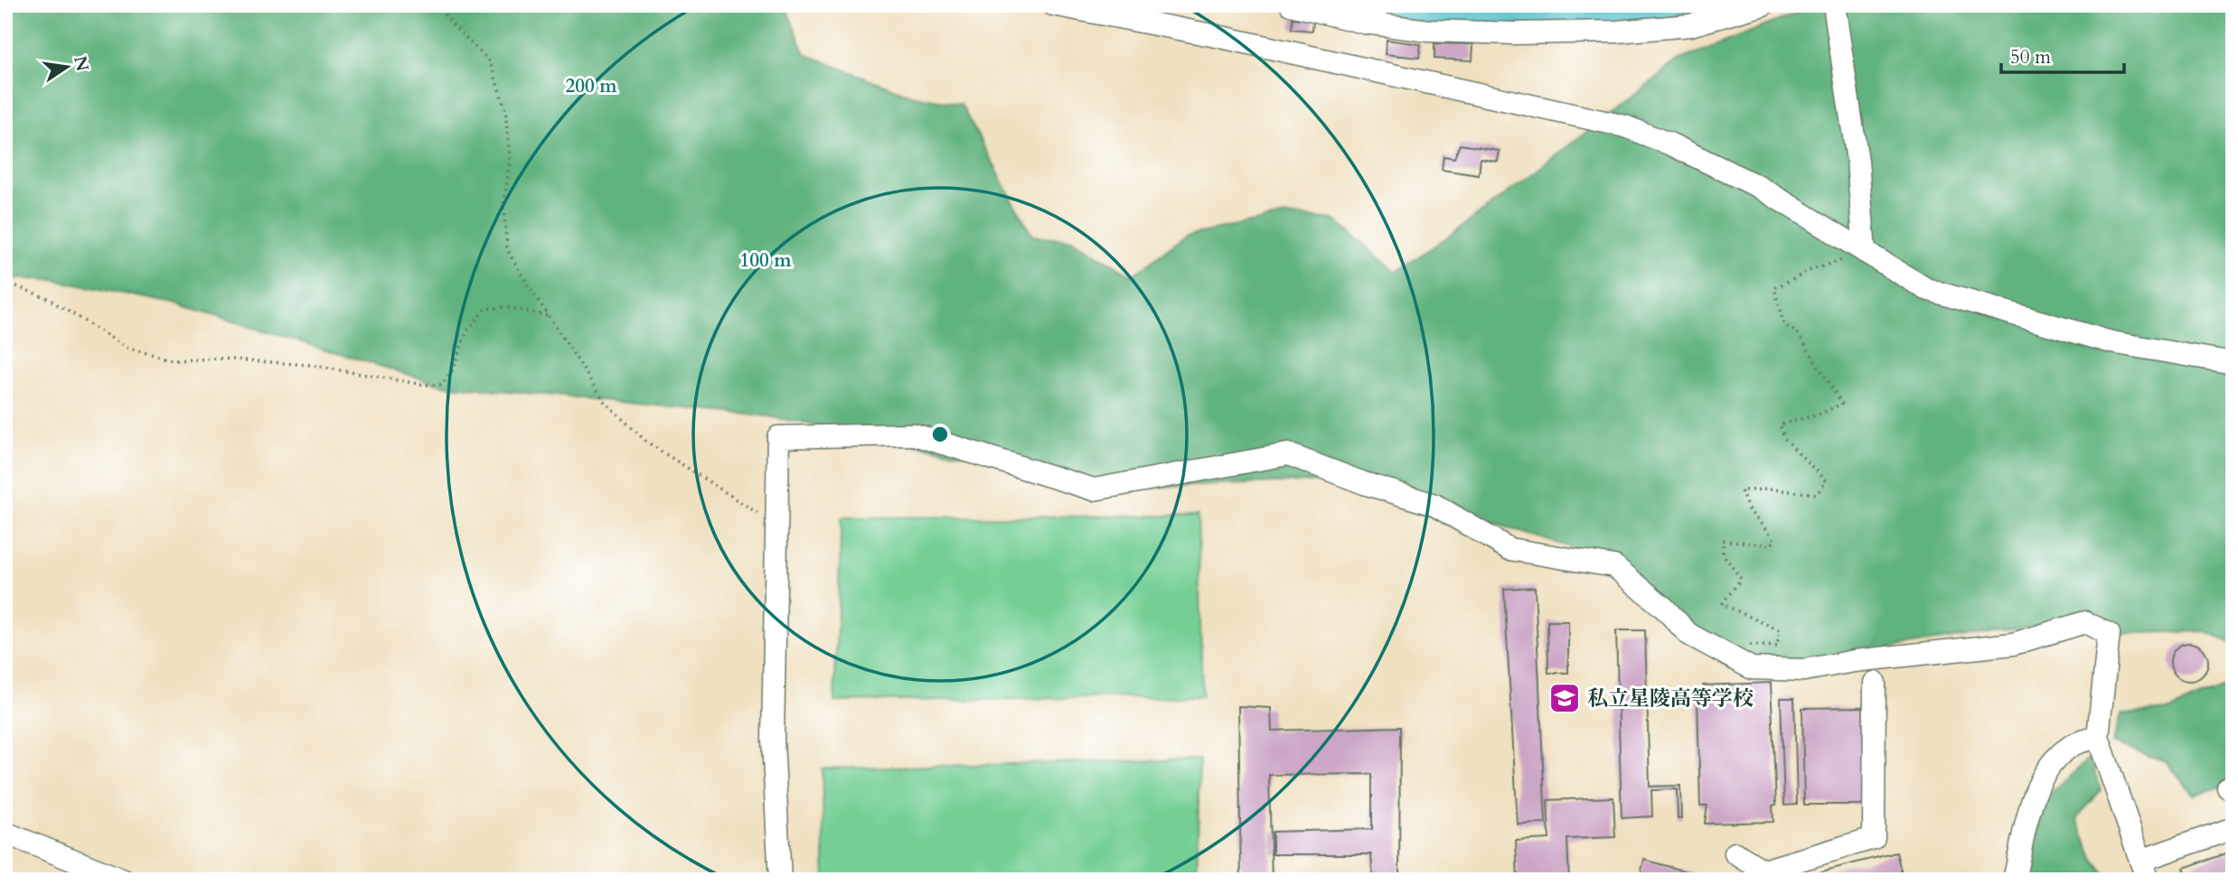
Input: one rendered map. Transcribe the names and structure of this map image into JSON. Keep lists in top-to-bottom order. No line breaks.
{"places":{"school or university":["私立星陵高等学校"]},"scale_bar":"50 m","north":"right","rings":["200 m","100 m"]}
